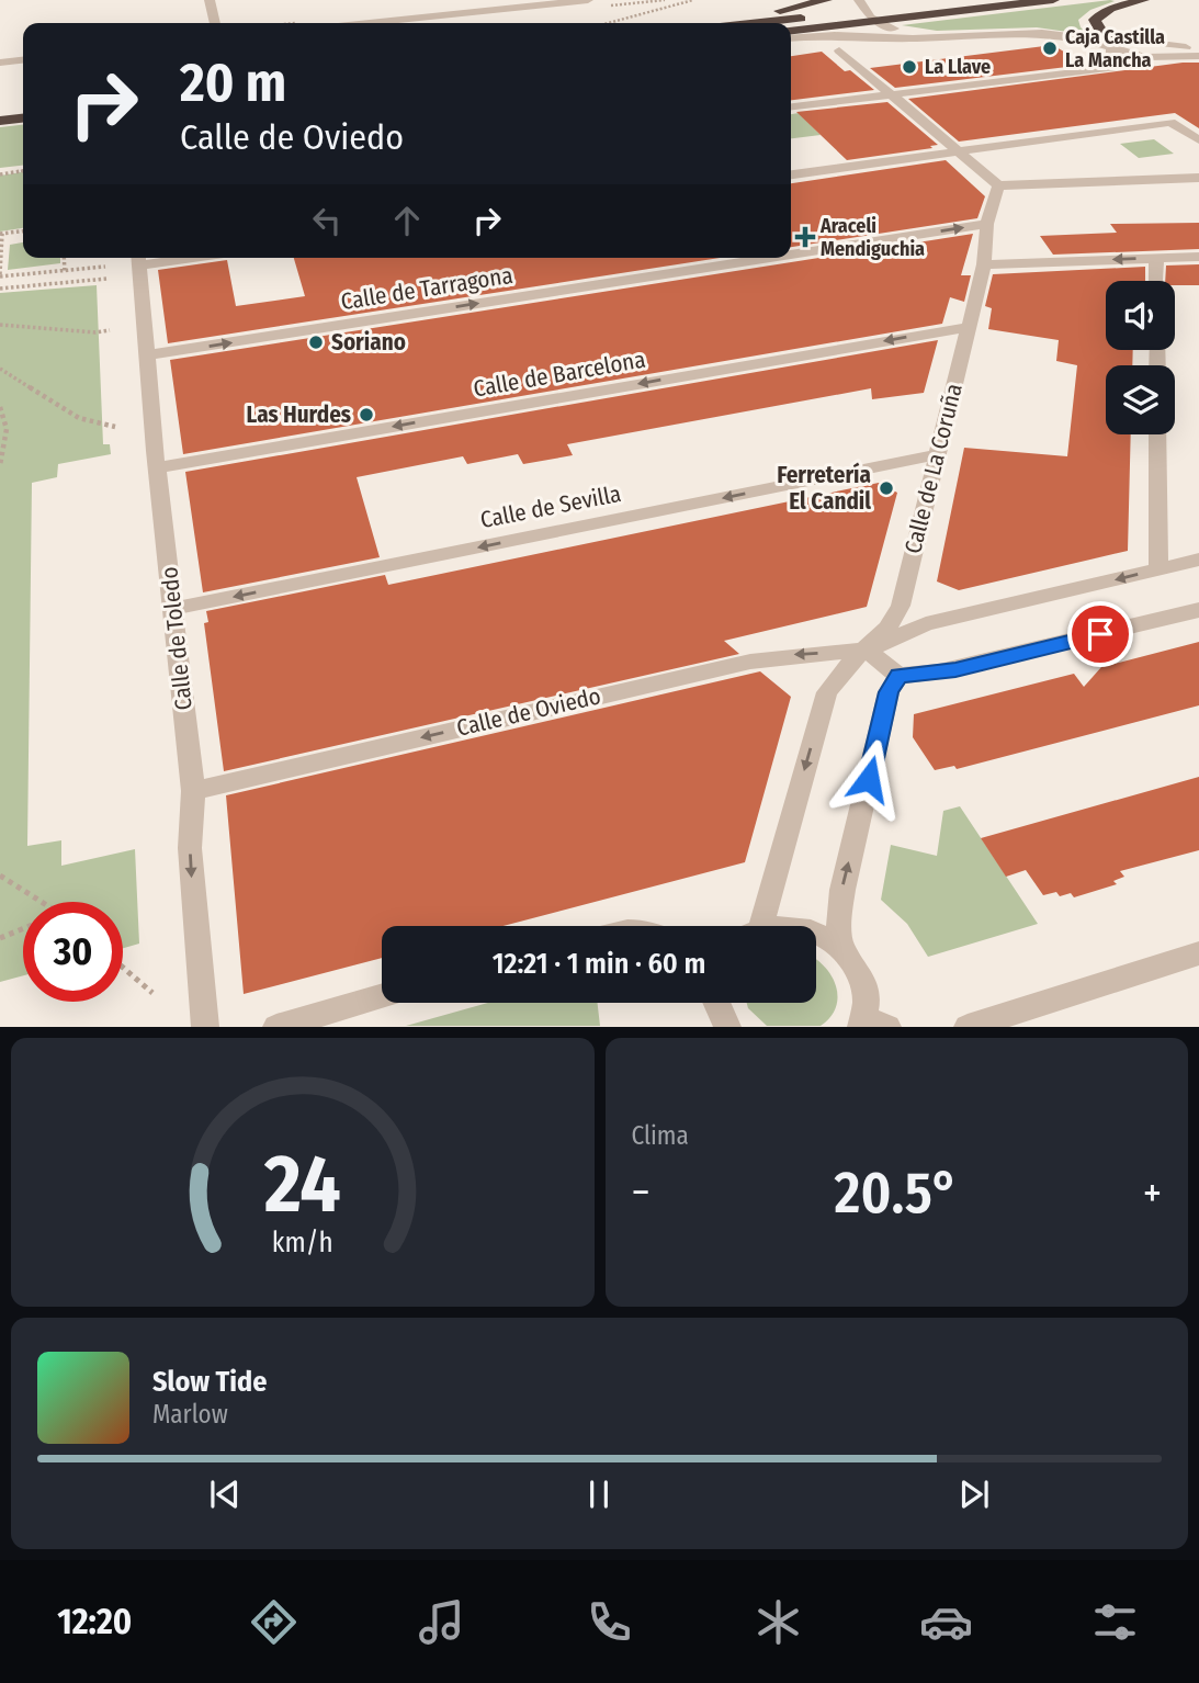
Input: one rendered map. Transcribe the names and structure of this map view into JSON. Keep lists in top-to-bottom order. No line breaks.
{"streets":{"street":["Calle de Tarragona","Calle de Barcelona","Calle de La Coruña","Calle de Sevilla","Calle de Toledo","Calle de Oviedo"]},"crossings":[["Calle de Tarragona","Calle de La Coruña"],["Calle de Tarragona","Calle de Toledo"],["Calle de Barcelona","Calle de La Coruña"],["Calle de Barcelona","Calle de Toledo"],["Calle de La Coruña","Calle de Sevilla"],["Calle de La Coruña","Calle de Oviedo"],["Calle de Sevilla","Calle de Toledo"],["Calle de Toledo","Calle de Oviedo"]],"one_way":["Calle de Barcelona","Calle de Sevilla","Calle de Oviedo"],"places":{"other":["Caja Castilla La Mancha","La Llave","Soriano","Las Hurdes","Ferretería El Candil"],"health":["Araceli Mendiguchia"]},"page":{"turn":["20 m","Calle de Oviedo"],"limit":"30","trip":"12:21 · 1 min · 60 m","tile":"Clima","heat":["−","20.5°","+"],"song":["Slow Tide","Marlow"],"tabs":"12:20","gauge":["24","km/h"]}}
